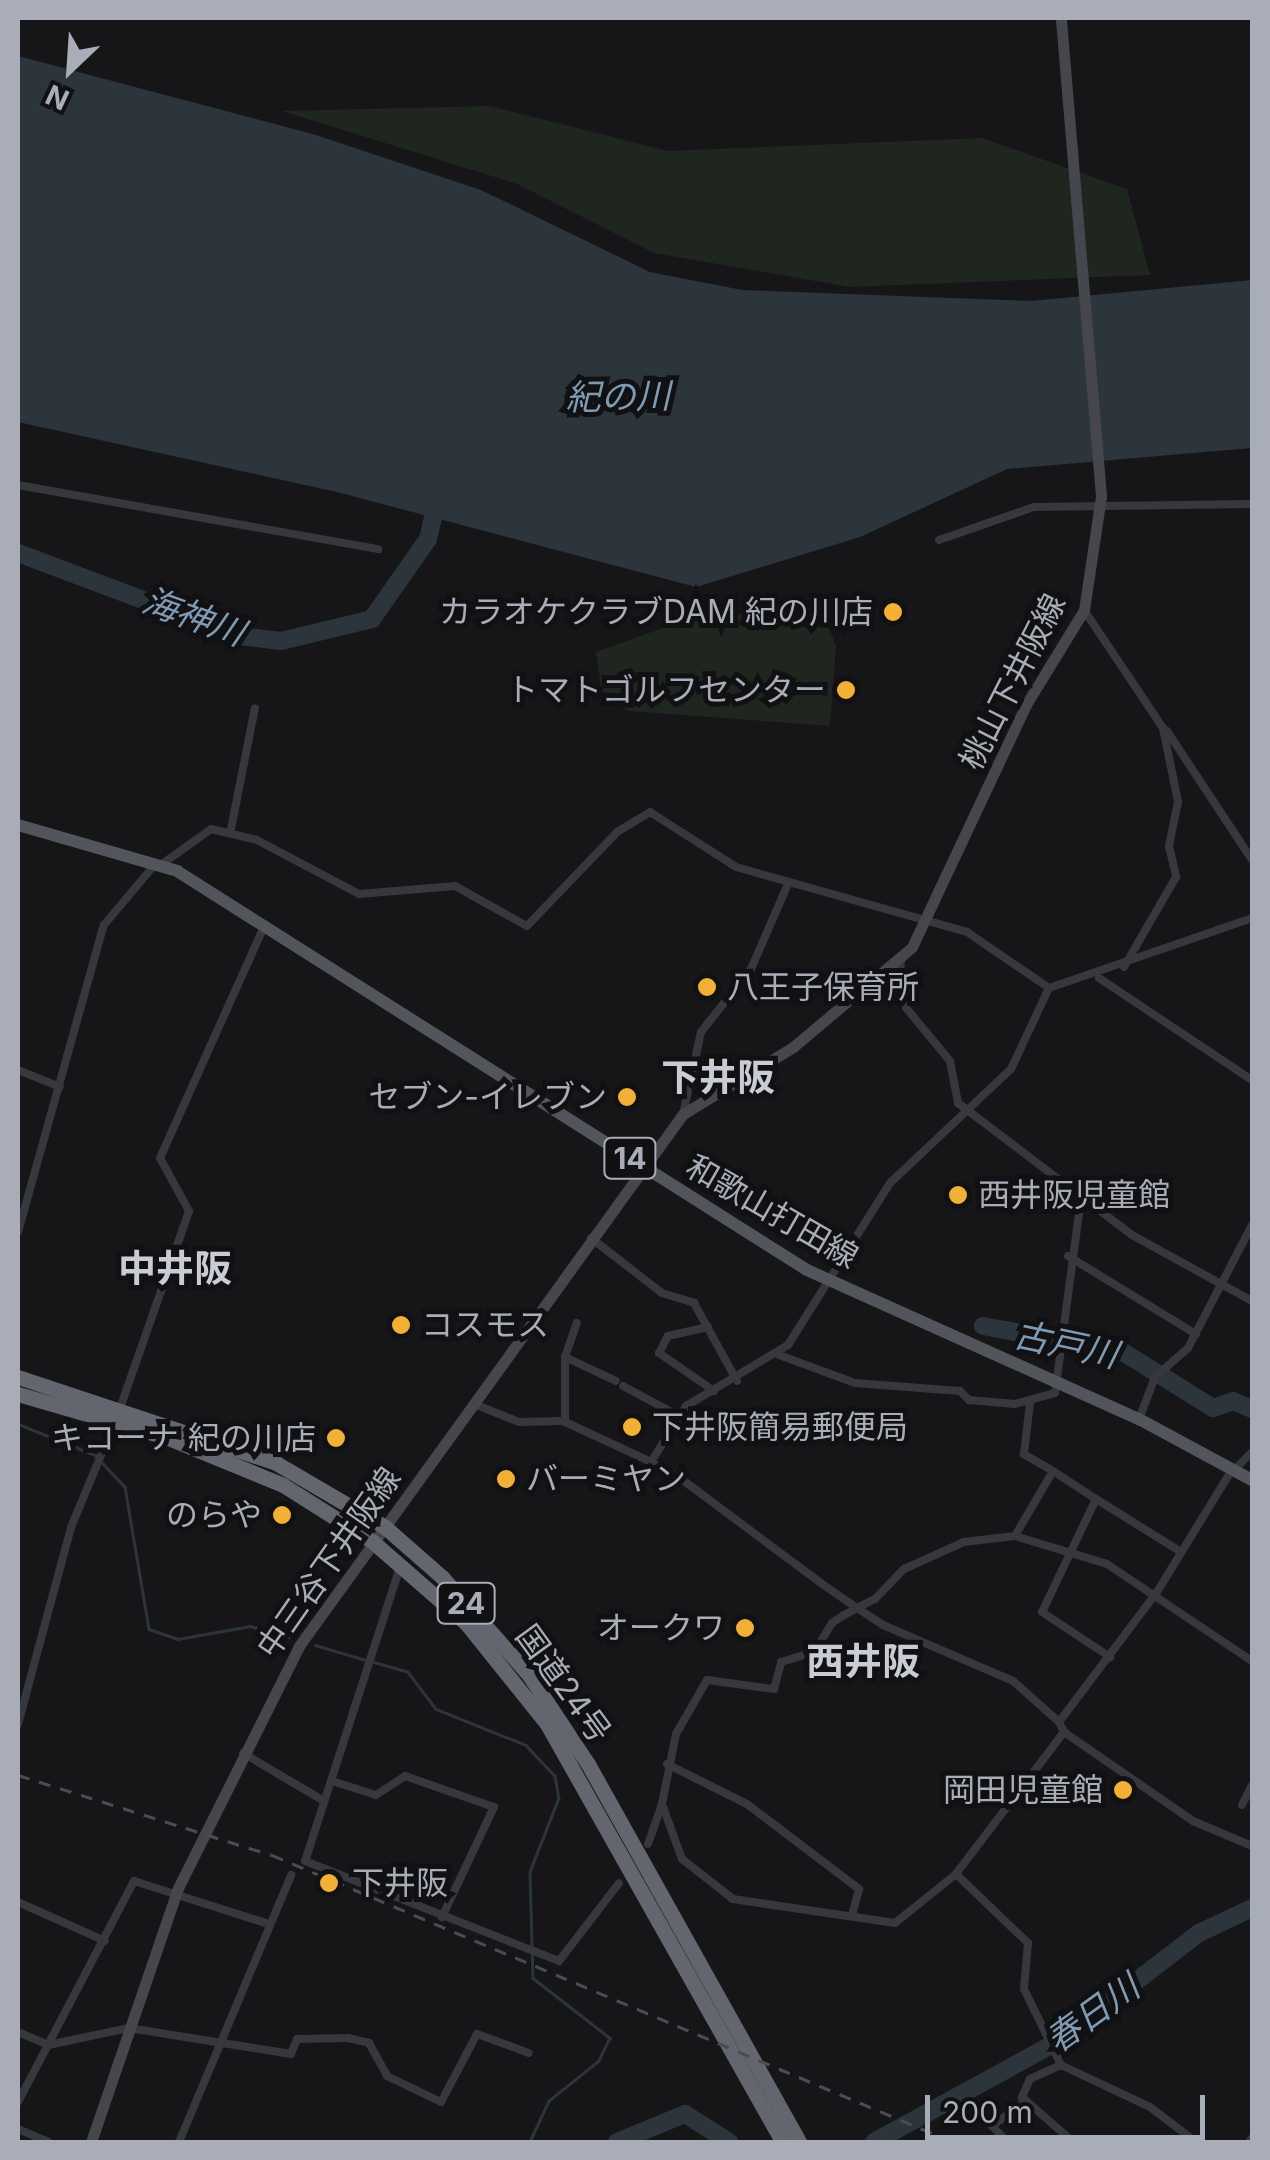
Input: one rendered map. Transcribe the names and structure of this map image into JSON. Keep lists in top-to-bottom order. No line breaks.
{"streets":{"highway":["24","国道24号"],"main road":["桃山下井阪線","14","和歌山打田線","中三谷下井阪線"]},"crossings":[["桃山下井阪線","和歌山打田線"],["桃山下井阪線","中三谷下井阪線"],["和歌山打田線","中三谷下井阪線"],["中三谷下井阪線","国道24号"]],"districts":["下井阪","中井阪","西井阪"],"water":["紀の川","海神川","古戸川","春日川"],"places":["カラオケクラブDAM 紀の川店","トマトゴルフセンター","八王子保育所","セブン-イレブン","西井阪児童館","コスモス","下井阪簡易郵便局","キコーナ 紀の川店","バーミヤン","のらや","オークワ","岡田児童館","下井阪"],"scale_bar":"200 m","north":"bottom left"}
